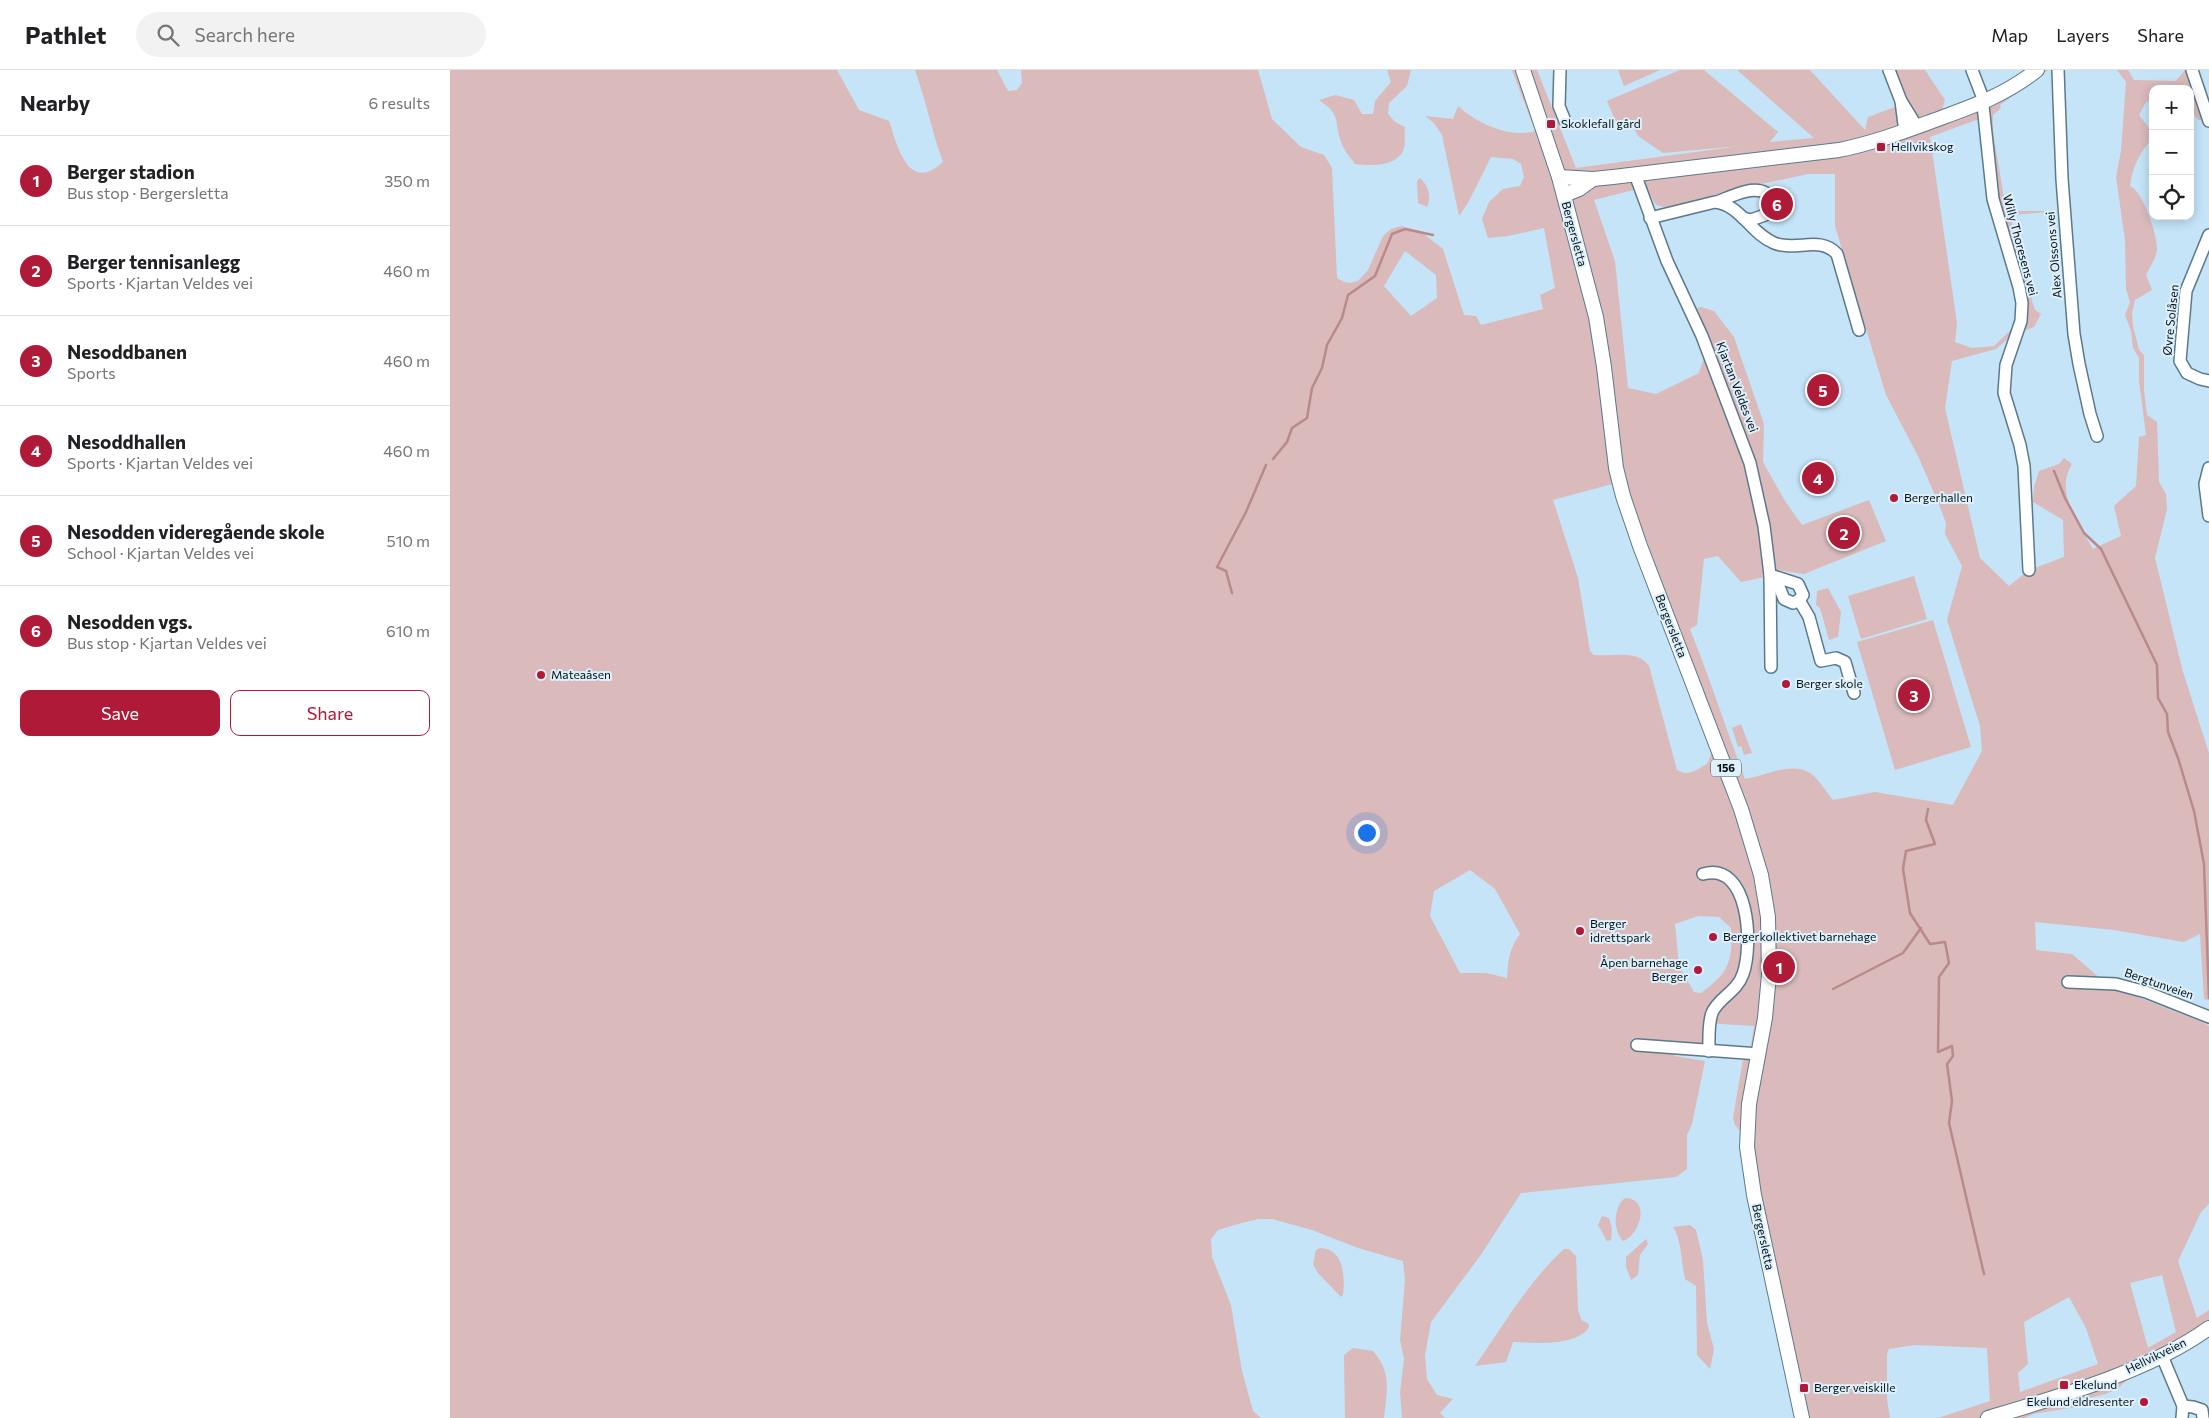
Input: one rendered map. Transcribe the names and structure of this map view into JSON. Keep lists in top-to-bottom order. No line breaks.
{"streets":{"main road":["Bergersletta","156","Hellvikveien"],"street":["Willy Thoresens vei","Alex Olssons vei","Øvre Solåsen","Kjartan Veldes vei","Bergtunveien"]},"crossings":[["Bergersletta","156"]],"places":{"transit":["Skoklefall gård","Hellvikskog","Ekelund","Berger veiskille"],"other":["Bergerhallen","Mateaåsen","Berger skole","Berger idrettspark","Bergerkollektivet barnehage","Åpen barnehage Berger","Ekelund eldresenter"]},"page":{"header":"Pathlet","search":"Search here","nav":["Map","Layers","Share"],"heading":["Nearby","6 results"],"map_buttons":["+","−"],"list":[{"mark":"1","name":"Berger stadion","note":"Bus stop · Bergersletta","value":"350 m"},{"mark":"2","name":"Berger tennisanlegg","note":"Sports · Kjartan Veldes vei","value":"460 m"},{"mark":"3","name":"Nesoddbanen","note":"Sports","value":"460 m"},{"mark":"4","name":"Nesoddhallen","note":"Sports · Kjartan Veldes vei","value":"460 m"},{"mark":"5","name":"Nesodden videregående skole","note":"School · Kjartan Veldes vei","value":"510 m"},{"mark":"6","name":"Nesodden vgs.","note":"Bus stop · Kjartan Veldes vei","value":"610 m"}],"pins":["6","5","4","2","3","1"],"buttons":["Save","Share"]}}
